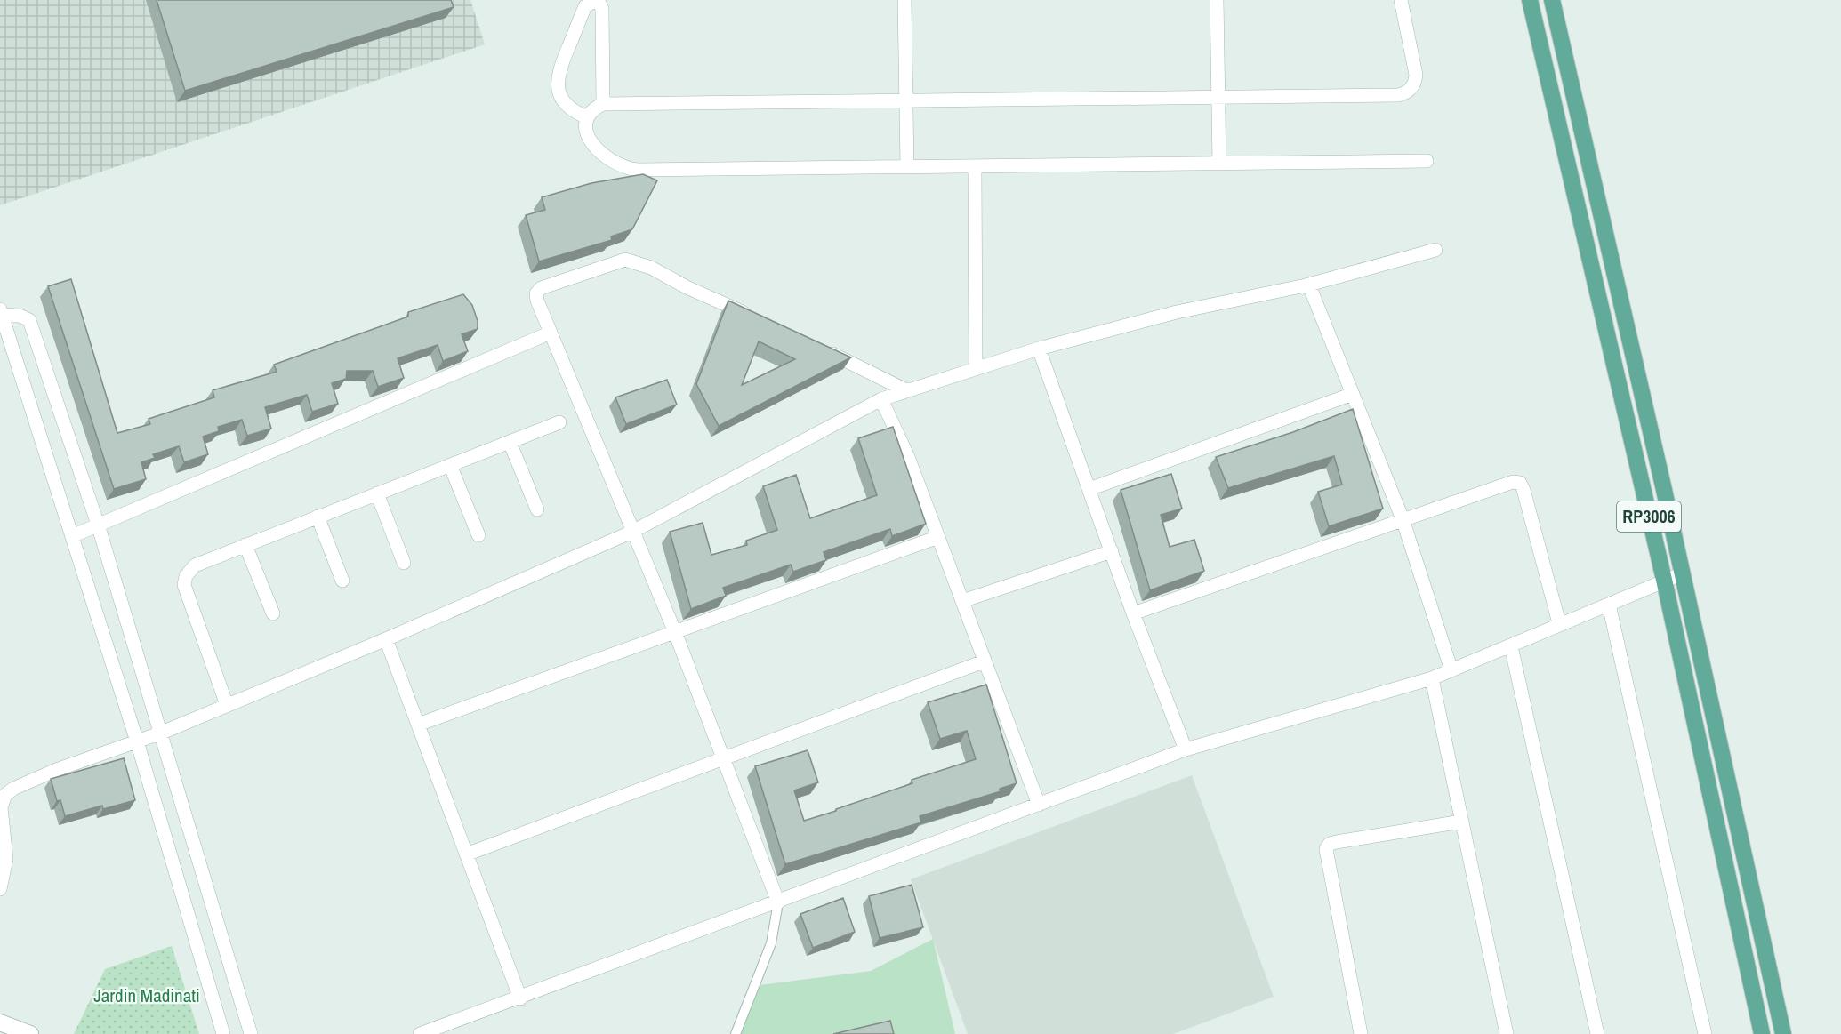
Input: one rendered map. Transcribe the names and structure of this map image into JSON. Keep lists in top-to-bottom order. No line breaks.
{"streets":{"main road":["RP3006"]},"parks":["Jardin Madinati"]}
